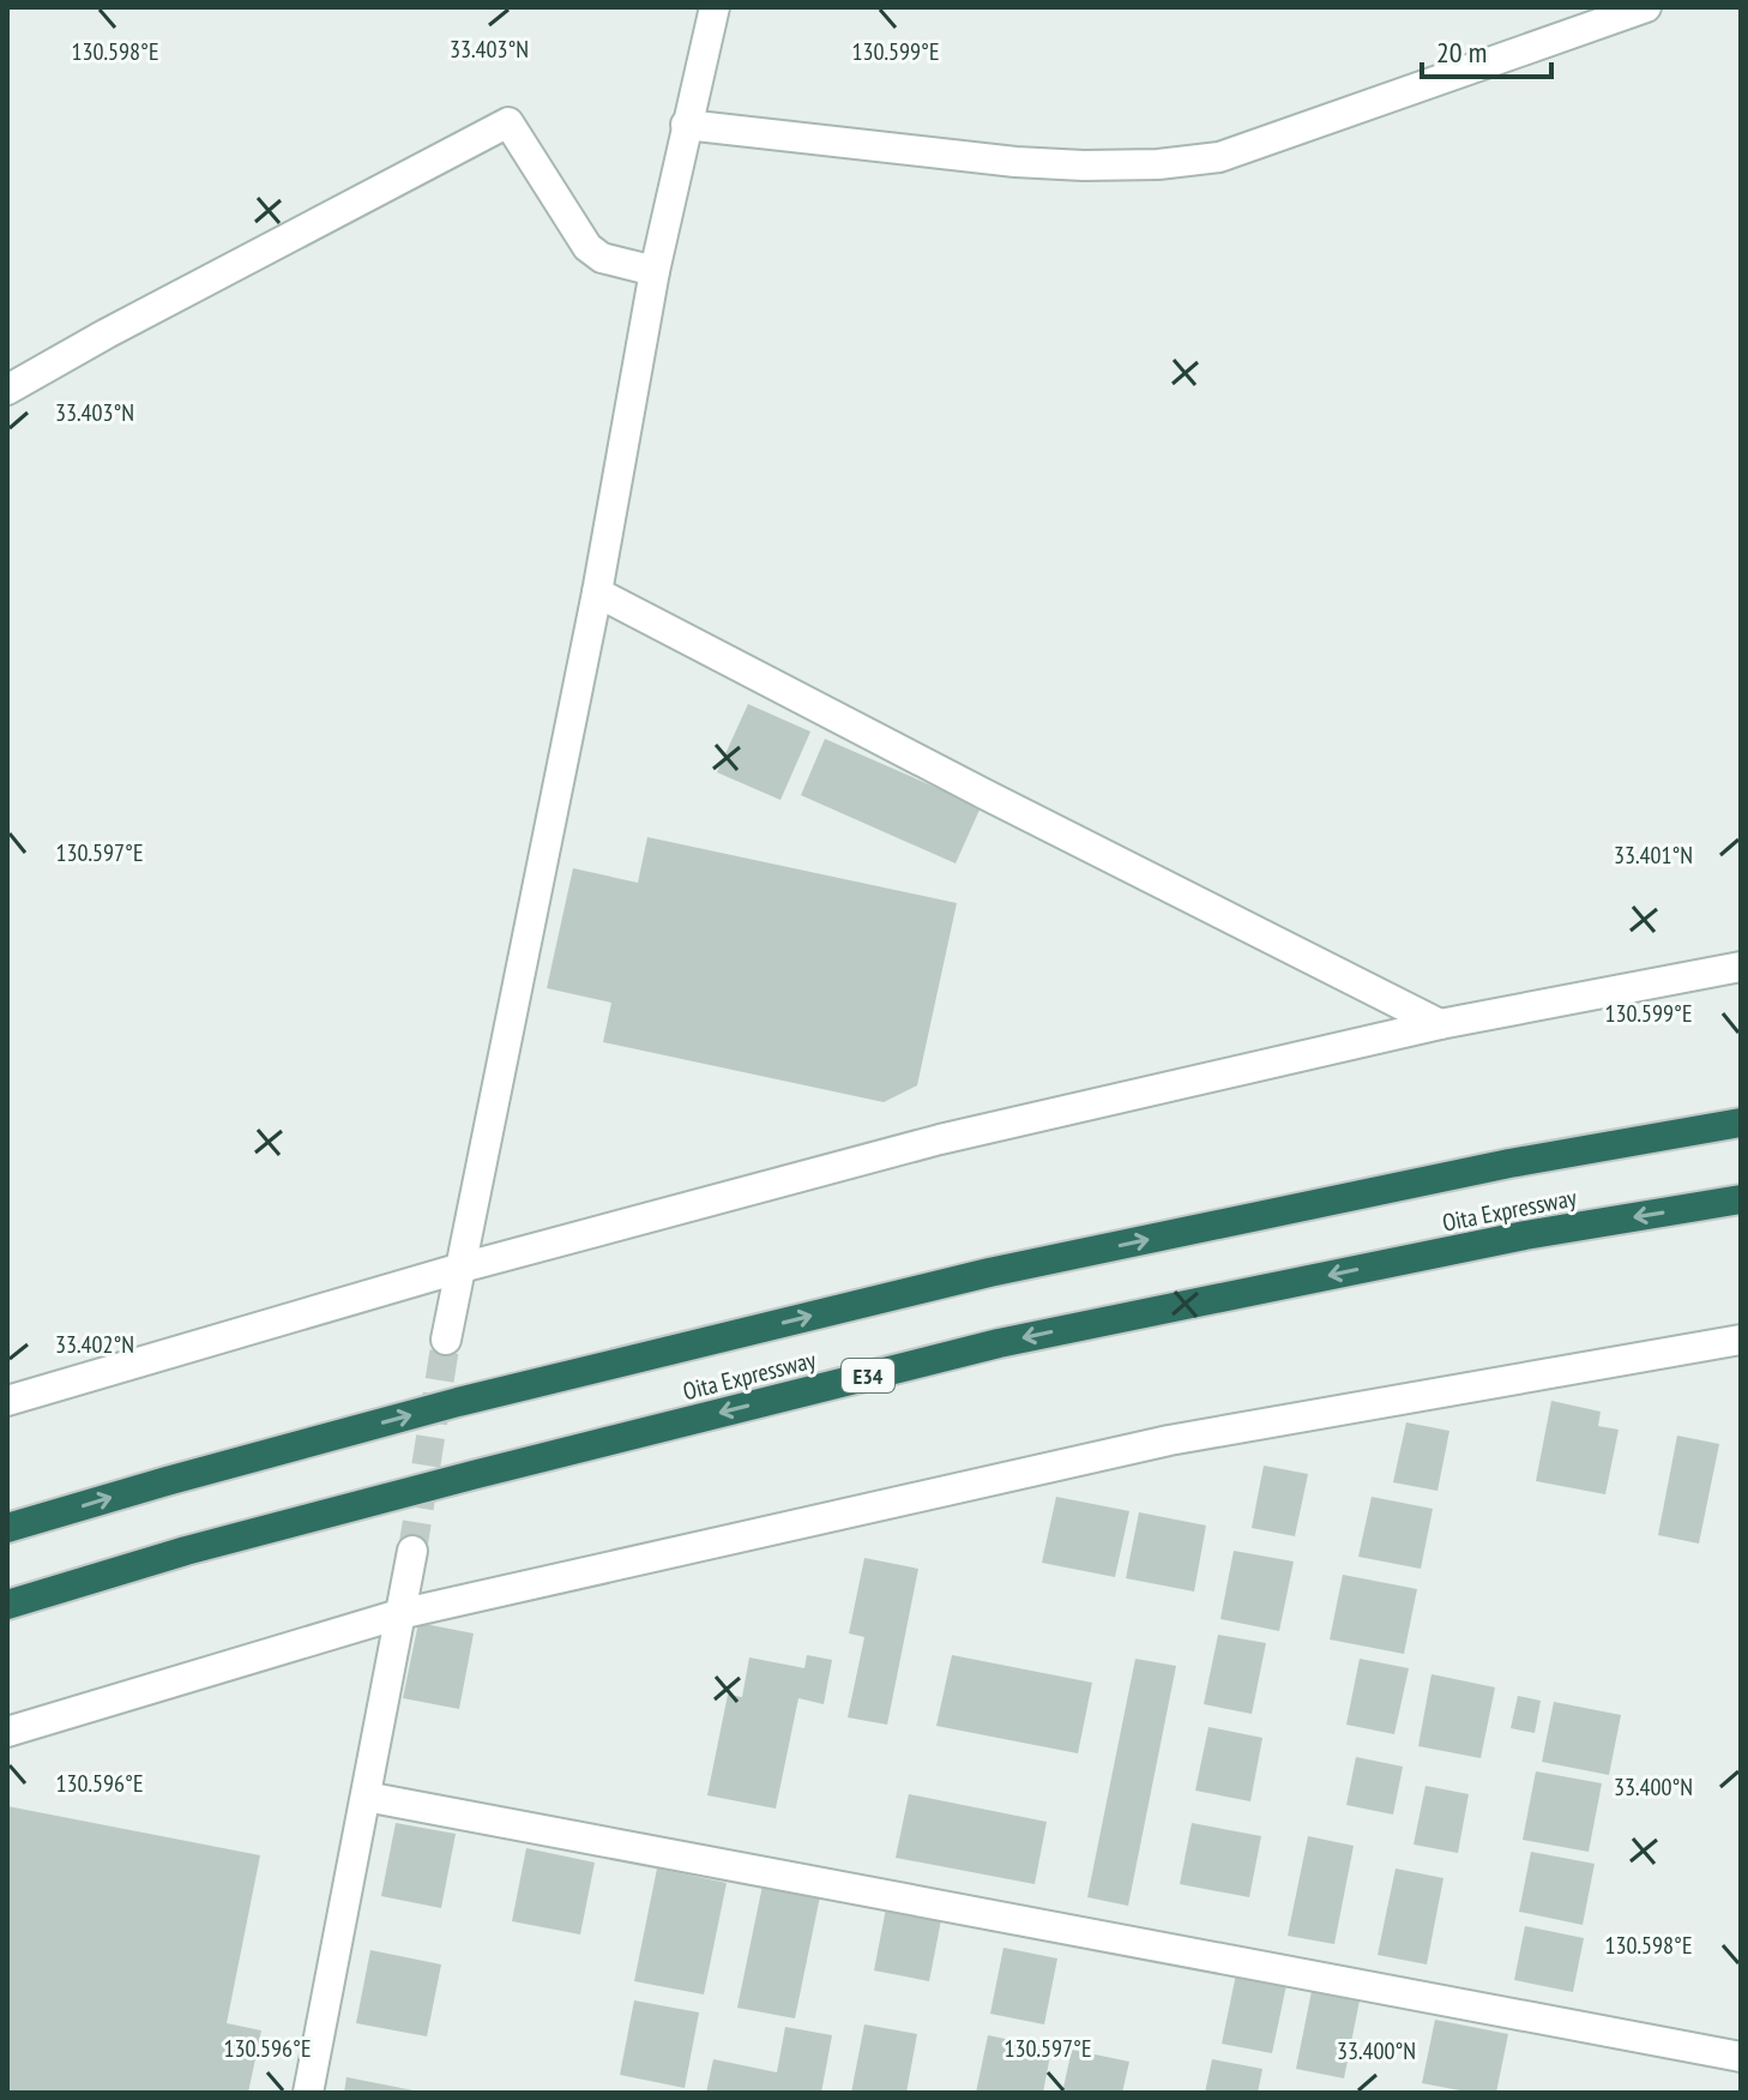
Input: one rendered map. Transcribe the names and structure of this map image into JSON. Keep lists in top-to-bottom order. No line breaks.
{"streets":{"highway":["Oita Expressway","E34"]},"scale_bar":"20 m","coordinates":["33.403°N","130.598°E","130.599°E","130.597°E","33.401°N","33.402°N","130.596°E","33.400°N"]}
